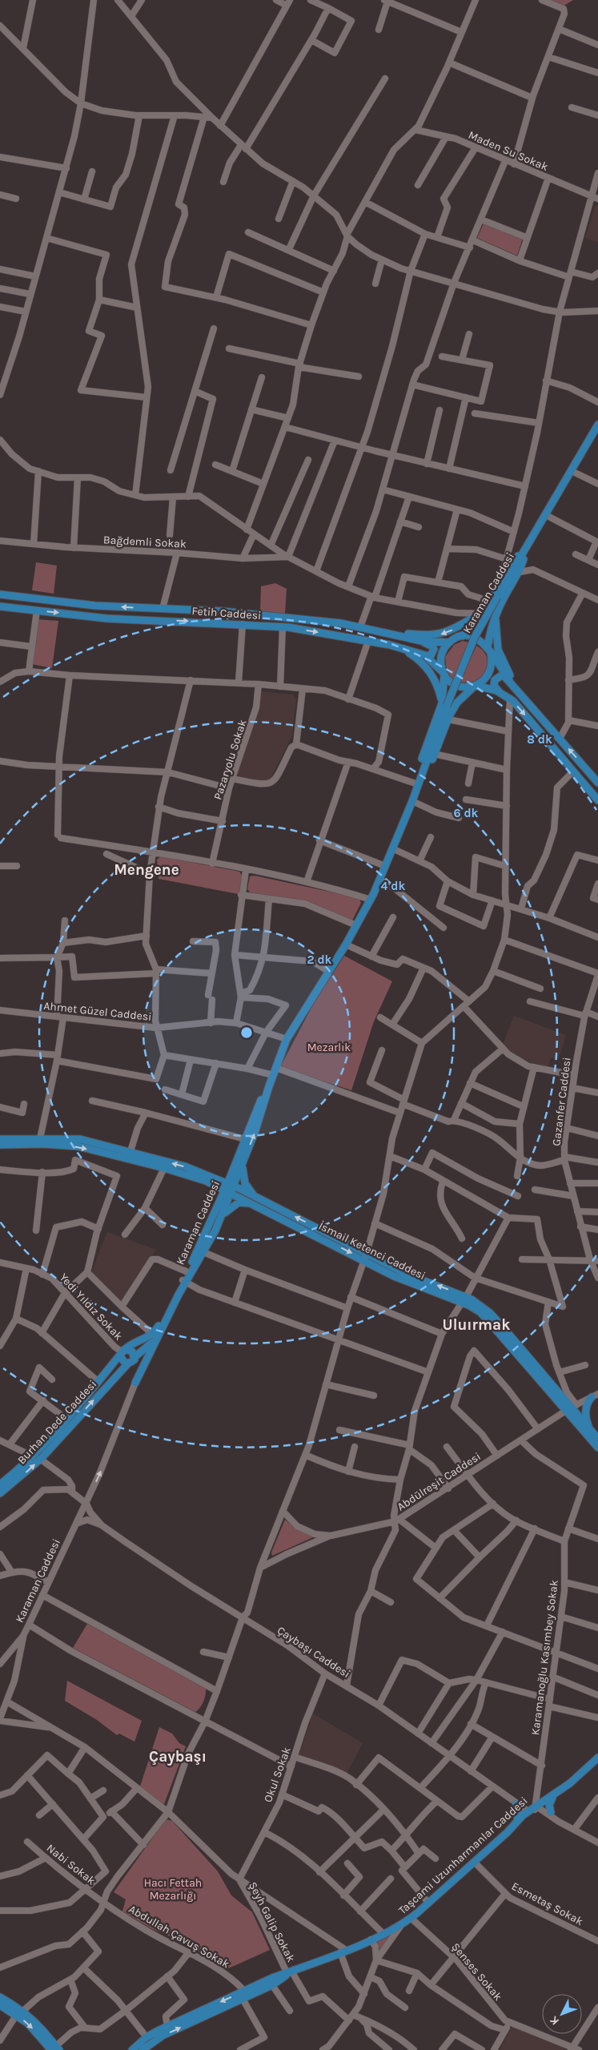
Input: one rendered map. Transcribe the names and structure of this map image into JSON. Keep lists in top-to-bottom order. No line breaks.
{"streets":{"main road":["Karaman Caddesi","Fetih Caddesi","İsmail Ketenci Caddesi","Burhan Dede Caddesi","Taşcami Uzunharmanlar Caddesi"],"street":["Maden Su Sokak","Bağdemli Sokak","Pazaryolu Sokak","Ahmet Güzel Caddesi","Gazanfer Caddesi","Yedi Yıldız Sokak","Abdülreşit Caddesi","Çaybaşı Caddesi","Karamanoğlu Kasımbey Sokak","Okul Sokak","Nabi Sokak","Esmetaş Sokak","Şeyh Galip Sokak","Abdullah Çavuş Sokak","Şenses Sokak"]},"crossings":[["Karaman Caddesi","Fetih Caddesi"],["Karaman Caddesi","Ahmet Güzel Caddesi"],["Karaman Caddesi","İsmail Ketenci Caddesi"],["Karaman Caddesi","Burhan Dede Caddesi"],["İsmail Ketenci Caddesi","Abdülreşit Caddesi"],["Yedi Yıldız Sokak","Burhan Dede Caddesi"],["Abdülreşit Caddesi","Karamanoğlu Kasımbey Sokak"],["Çaybaşı Caddesi","Karamanoğlu Kasımbey Sokak"],["Çaybaşı Caddesi","Okul Sokak"],["Çaybaşı Caddesi","Taşcami Uzunharmanlar Caddesi"],["Karamanoğlu Kasımbey Sokak","Taşcami Uzunharmanlar Caddesi"],["Okul Sokak","Şeyh Galip Sokak"],["Taşcami Uzunharmanlar Caddesi","Esmetaş Sokak"],["Taşcami Uzunharmanlar Caddesi","Şeyh Galip Sokak"],["Taşcami Uzunharmanlar Caddesi","Abdullah Çavuş Sokak"],["Taşcami Uzunharmanlar Caddesi","Şenses Sokak"],["Nabi Sokak","Abdullah Çavuş Sokak"]],"districts":["Mengene","Uluırmak","Çaybaşı"],"parks":["Mezarlık","Hacı Fettah Mezarlığı"],"north":"bottom left","rings":["8 dk","6 dk","4 dk","2 dk"]}
